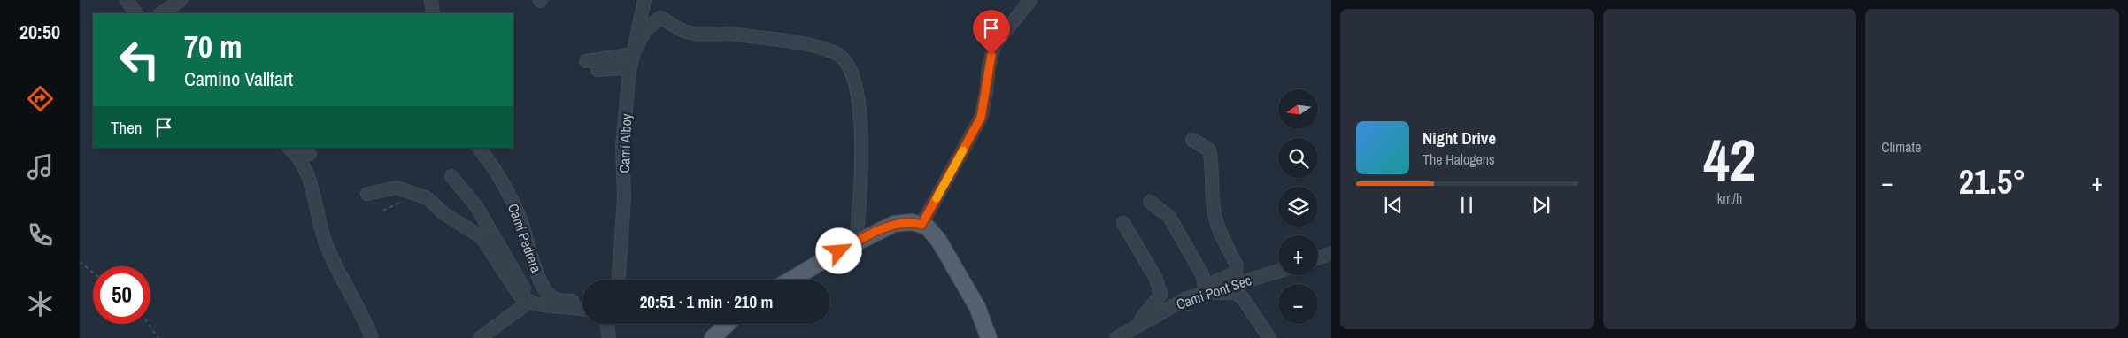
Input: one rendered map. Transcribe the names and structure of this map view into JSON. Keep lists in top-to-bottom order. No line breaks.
{"streets":{"street":["Camí Alboy","Camí Pedrera","Camí Pont Sec"]},"north":"left","page":{"tabs":"20:50","tile":[["42","km/h"],"Climate"],"turn":["70 m","Camino Vallfart"],"map_buttons":["+","−"],"then":"Then","song":["Night Drive","The Halogens"],"heat":["−","21.5°","+"],"limit":"50","trip":"20:51 · 1 min · 210 m"}}
